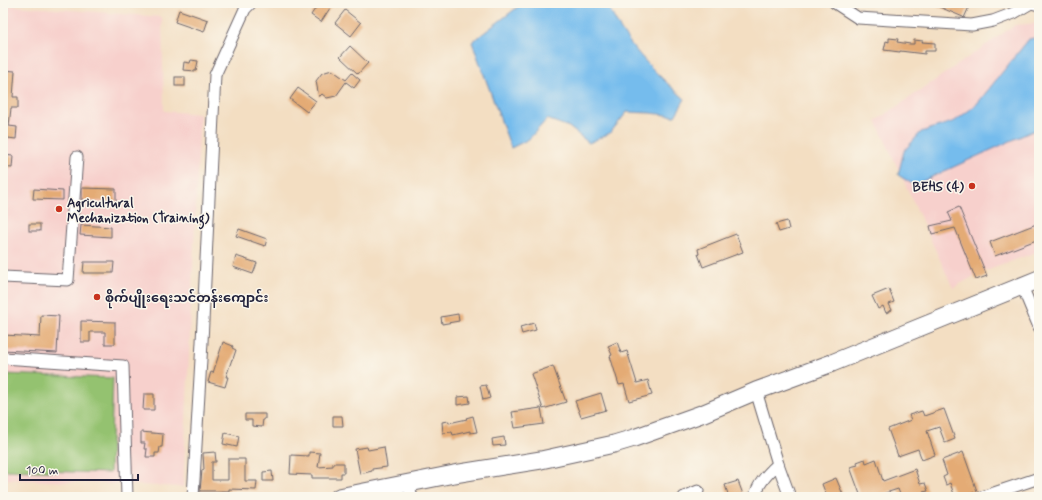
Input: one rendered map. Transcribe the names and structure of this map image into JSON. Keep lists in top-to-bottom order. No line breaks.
{"places":["BEHS (4)","Agricultural Mechanization (Training)","စိုက်ပျိုးရေးသင်တန်းကျောင်း"],"scale_bar":"100 m"}
